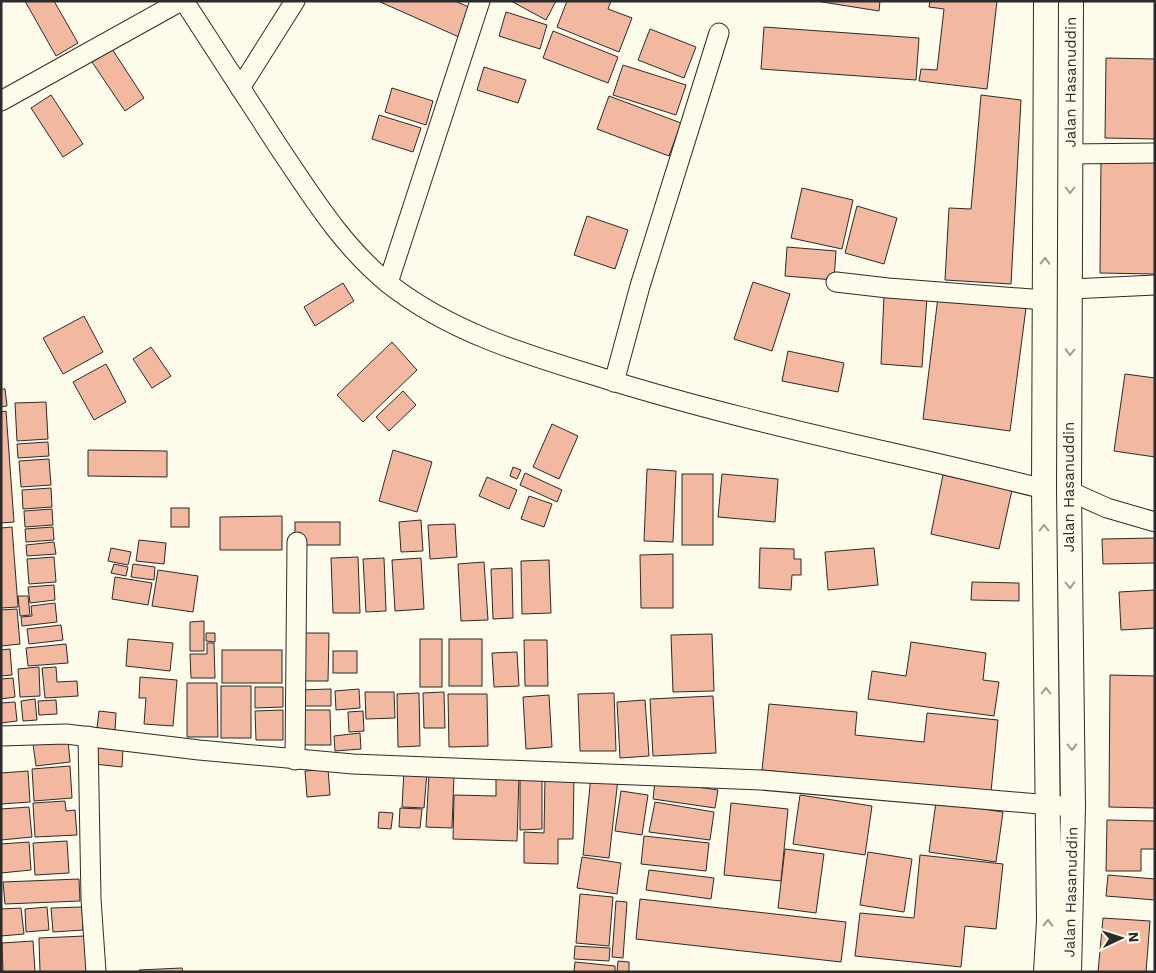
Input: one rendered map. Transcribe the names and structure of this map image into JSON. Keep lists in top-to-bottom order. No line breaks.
{"streets":{"street":["Jalan Hasanuddin"]},"north":"right"}
